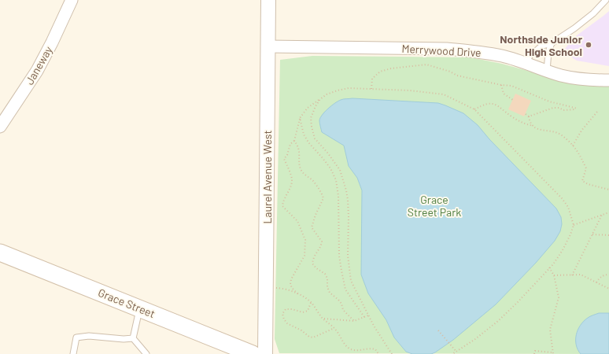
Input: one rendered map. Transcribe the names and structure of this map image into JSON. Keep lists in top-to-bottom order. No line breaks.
{"streets":{"main road":["Grace Street"],"street":["Merrywood Drive","Janeway","Laurel Avenue West"]},"crossings":[["Merrywood Drive","Laurel Avenue West"]],"parks":["Grace Street Park"],"places":["Northside Junior High School"]}
